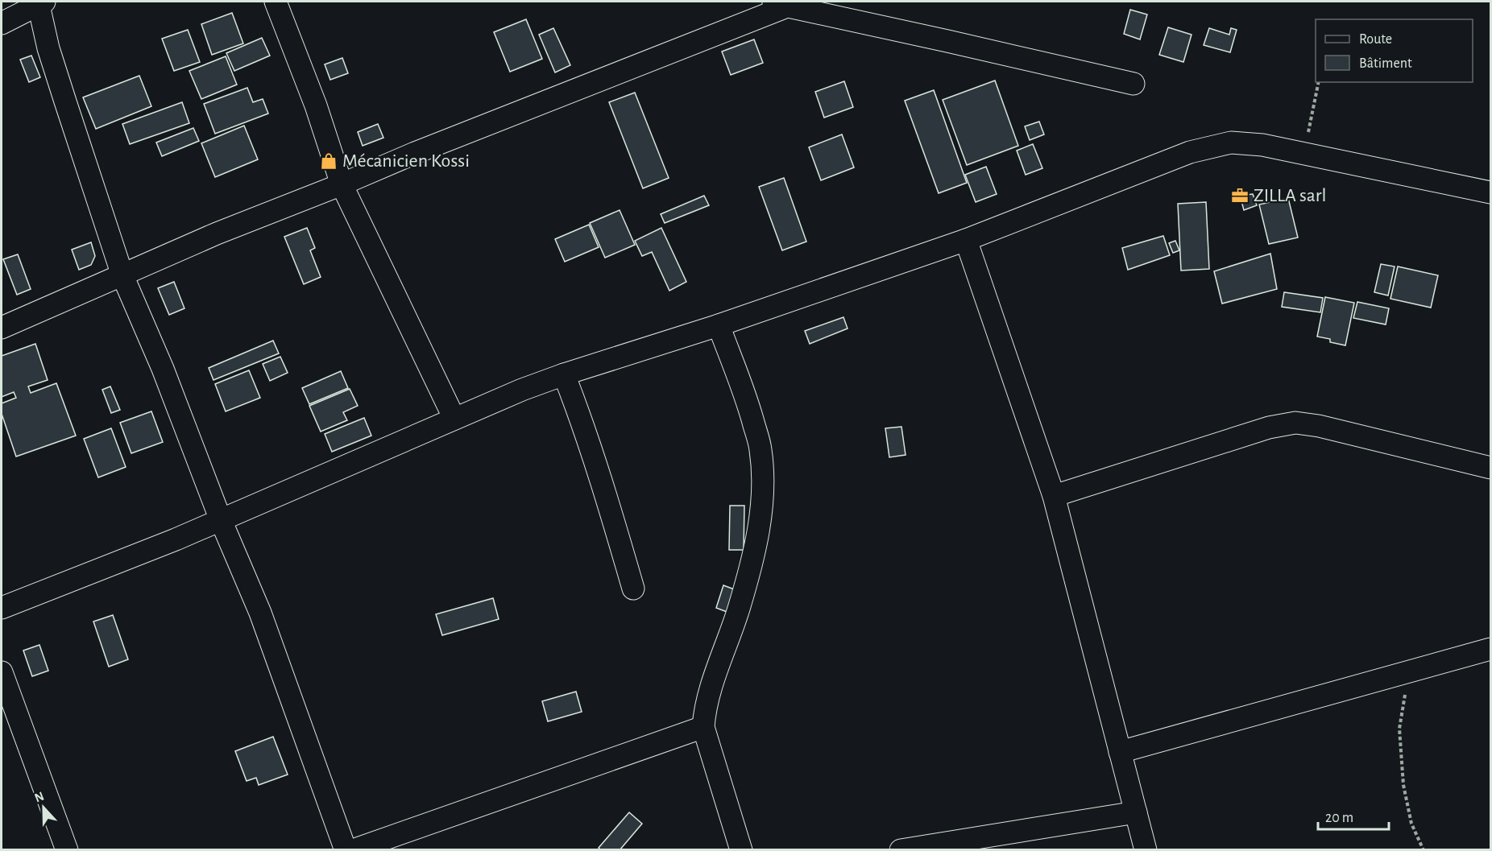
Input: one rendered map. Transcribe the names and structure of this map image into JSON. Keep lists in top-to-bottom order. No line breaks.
{"places":{"shop":["Mécanicien Kossi"],"office":["ZILLA sarl"]},"legend":["Route","Bâtiment"],"scale_bar":"20 m","north":"top"}
